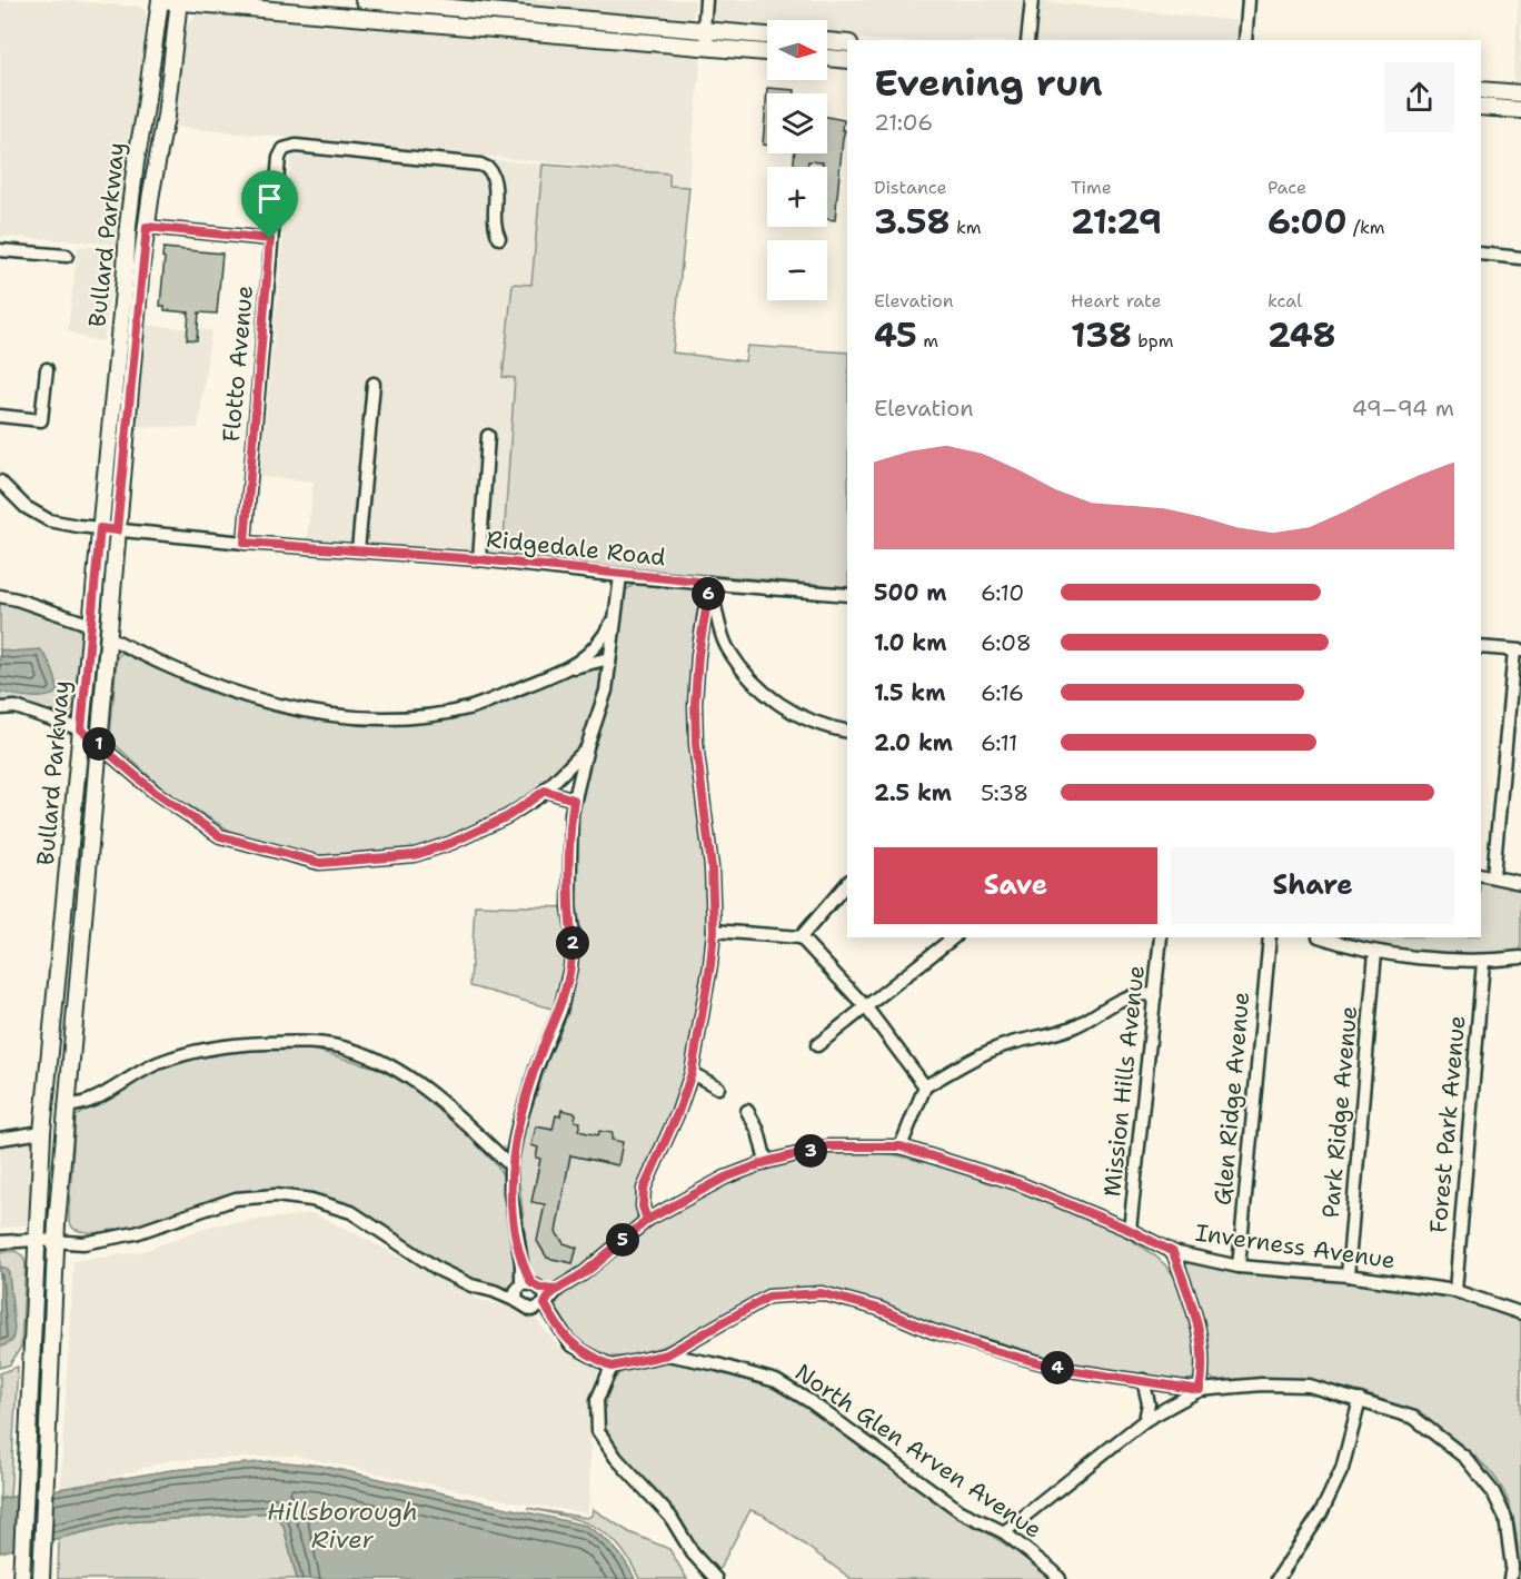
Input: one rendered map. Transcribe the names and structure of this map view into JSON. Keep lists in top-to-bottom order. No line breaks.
{"streets":{"main road":["Bullard Parkway"],"street":["Flotto Avenue","Ridgedale Road","Mission Hills Avenue","Glen Ridge Avenue","Park Ridge Avenue","Forest Park Avenue","Inverness Avenue","North Glen Arven Avenue"]},"crossings":[["Bullard Parkway","Ridgedale Road"],["Flotto Avenue","Ridgedale Road"],["Mission Hills Avenue","Inverness Avenue"],["Glen Ridge Avenue","Inverness Avenue"],["Park Ridge Avenue","Inverness Avenue"],["Forest Park Avenue","Inverness Avenue"]],"water":["Hillsborough River"],"north":"right","page":{"map_buttons":["+","−"],"heading":["Evening run","21:06"],"stats":[["Distance","3.58 km"],["Time","21:29"],["Pace","6:00 /km"],["Elevation","45 m"],["Heart rate","138 bpm"],["kcal","248"]],"chart":["Elevation","49–94 m"],"list":[{"name":"500 m","note":"6:10"},{"name":"1.0 km","note":"6:08"},{"name":"1.5 km","note":"6:16"},{"name":"2.0 km","note":"6:11"},{"name":"2.5 km","note":"5:38"}],"pins":["6","1","2","3","5","4"],"buttons":["Save","Share"]}}
